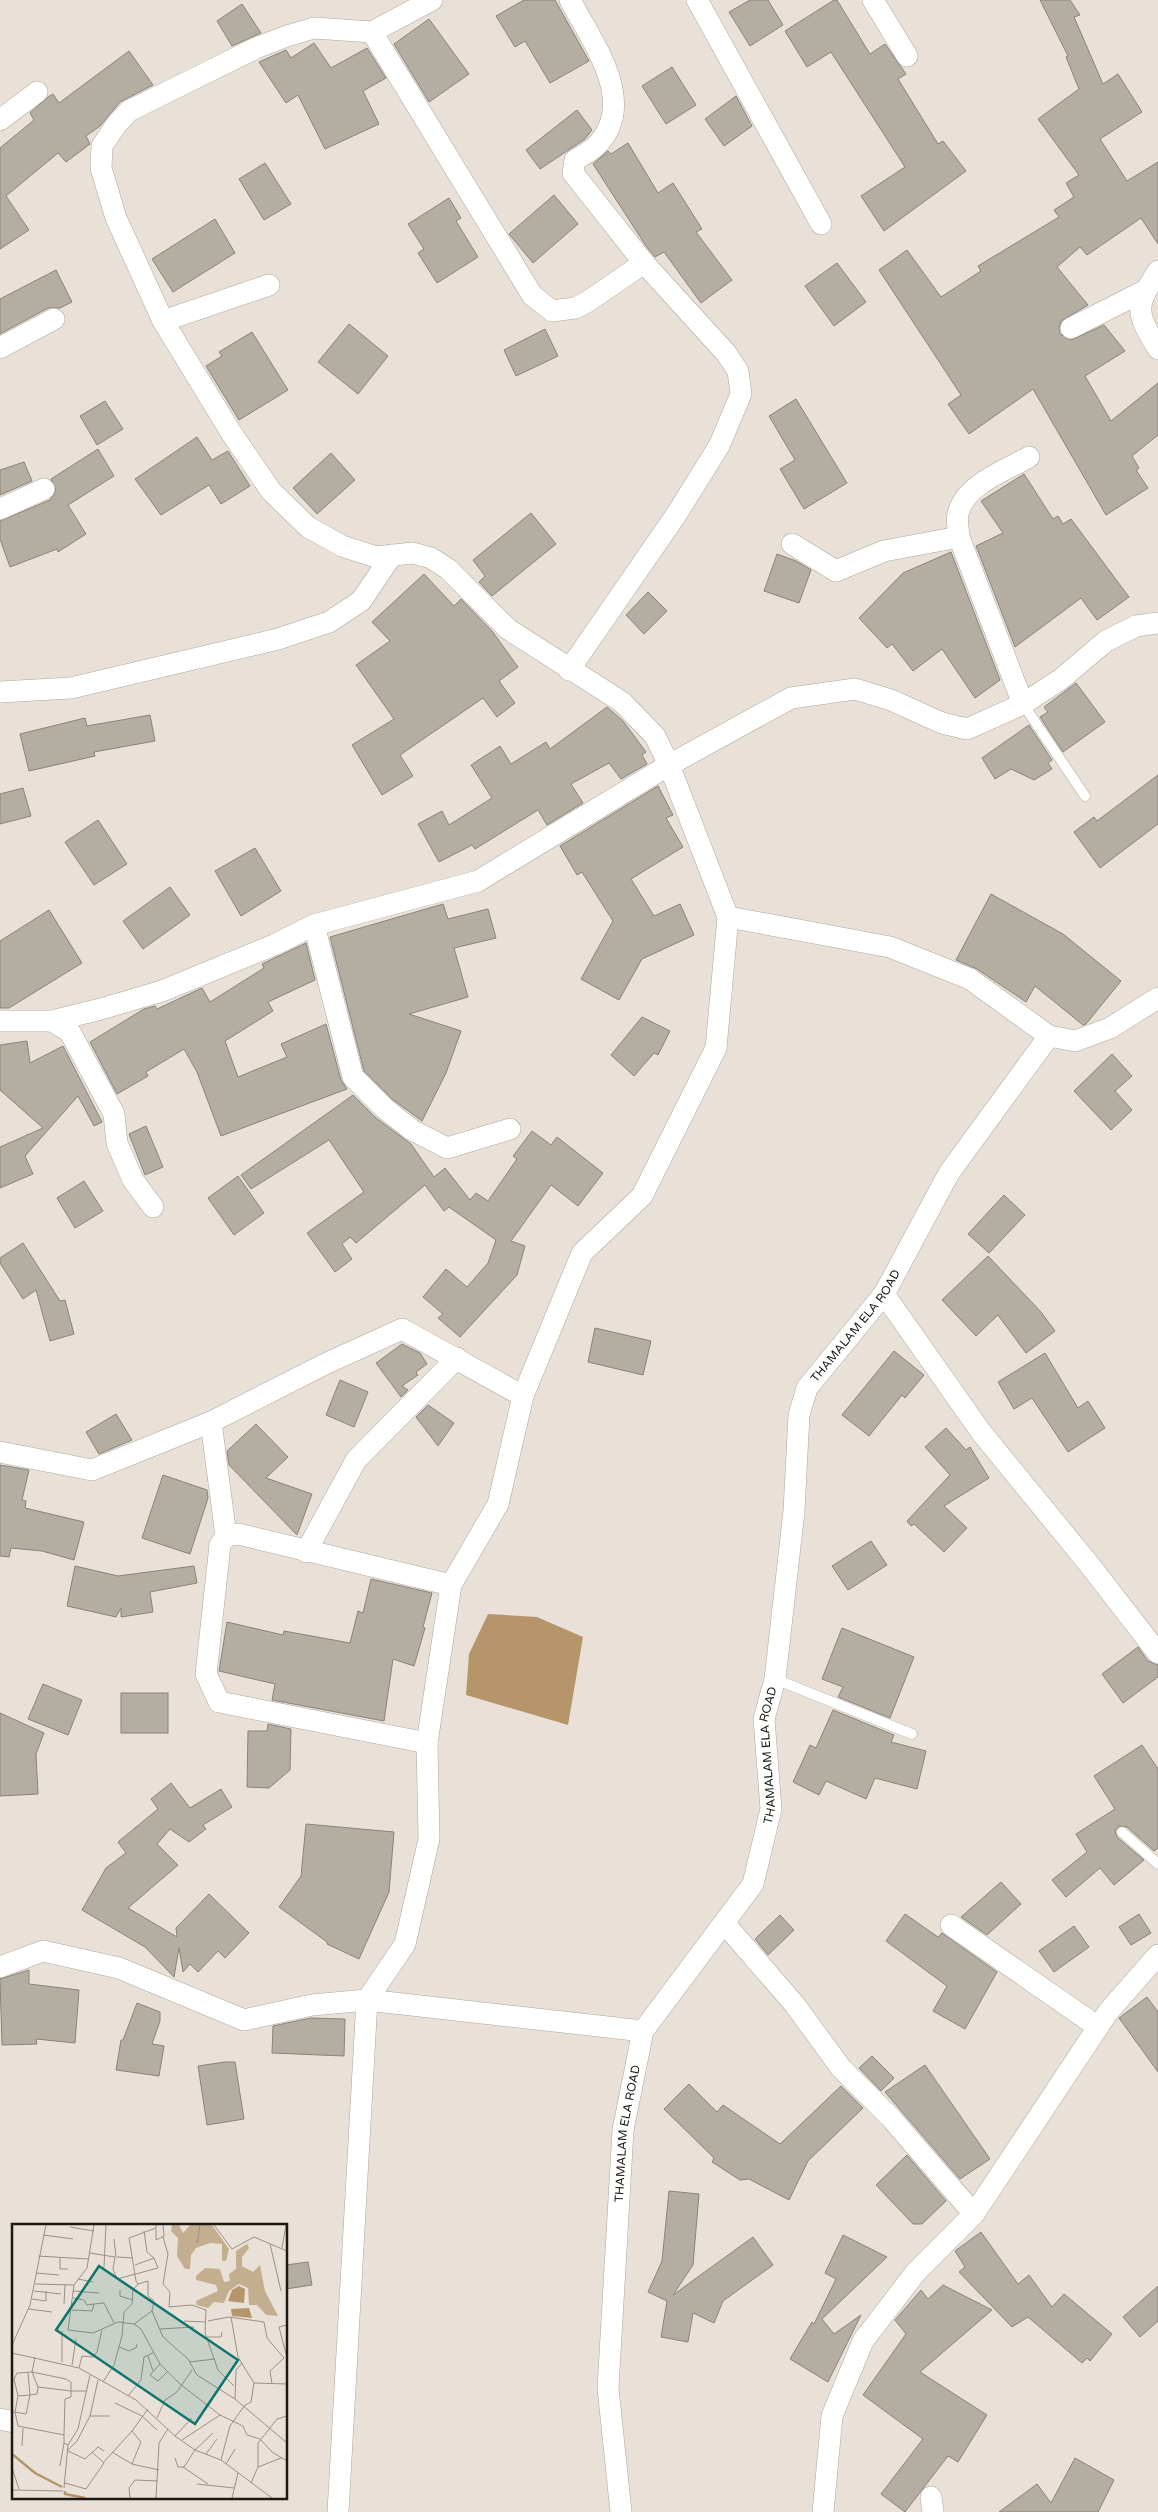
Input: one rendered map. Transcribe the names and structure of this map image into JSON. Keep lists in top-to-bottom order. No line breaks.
{"streets":{"street":["THAMALAM ELA ROAD"]}}
